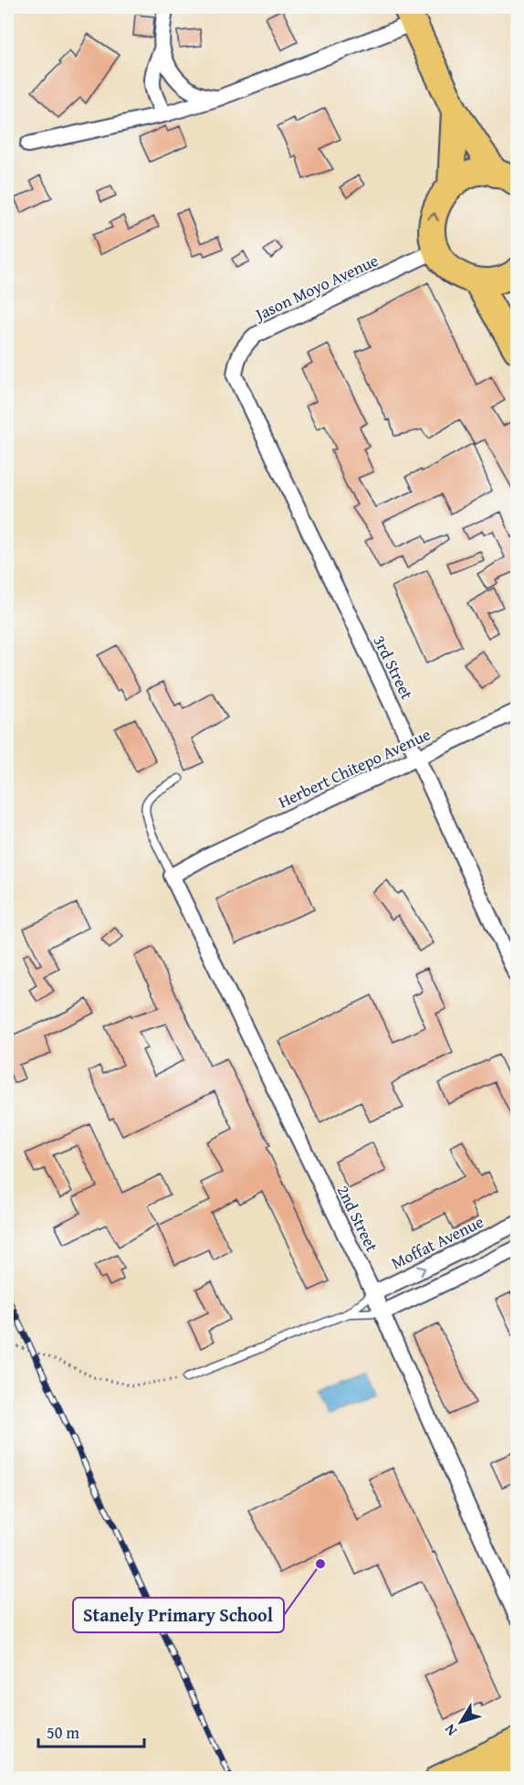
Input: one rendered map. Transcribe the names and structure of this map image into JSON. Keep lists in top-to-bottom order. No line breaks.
{"streets":{"street":["Jason Moyo Avenue","3rd Street","Herbert Chitepo Avenue","2nd Street","Moffat Avenue"]},"crossings":[["Jason Moyo Avenue","3rd Street"],["3rd Street","Herbert Chitepo Avenue"],["Herbert Chitepo Avenue","2nd Street"],["2nd Street","Moffat Avenue"]],"places":["Stanely Primary School"],"scale_bar":"50 m","north":"bottom left"}
